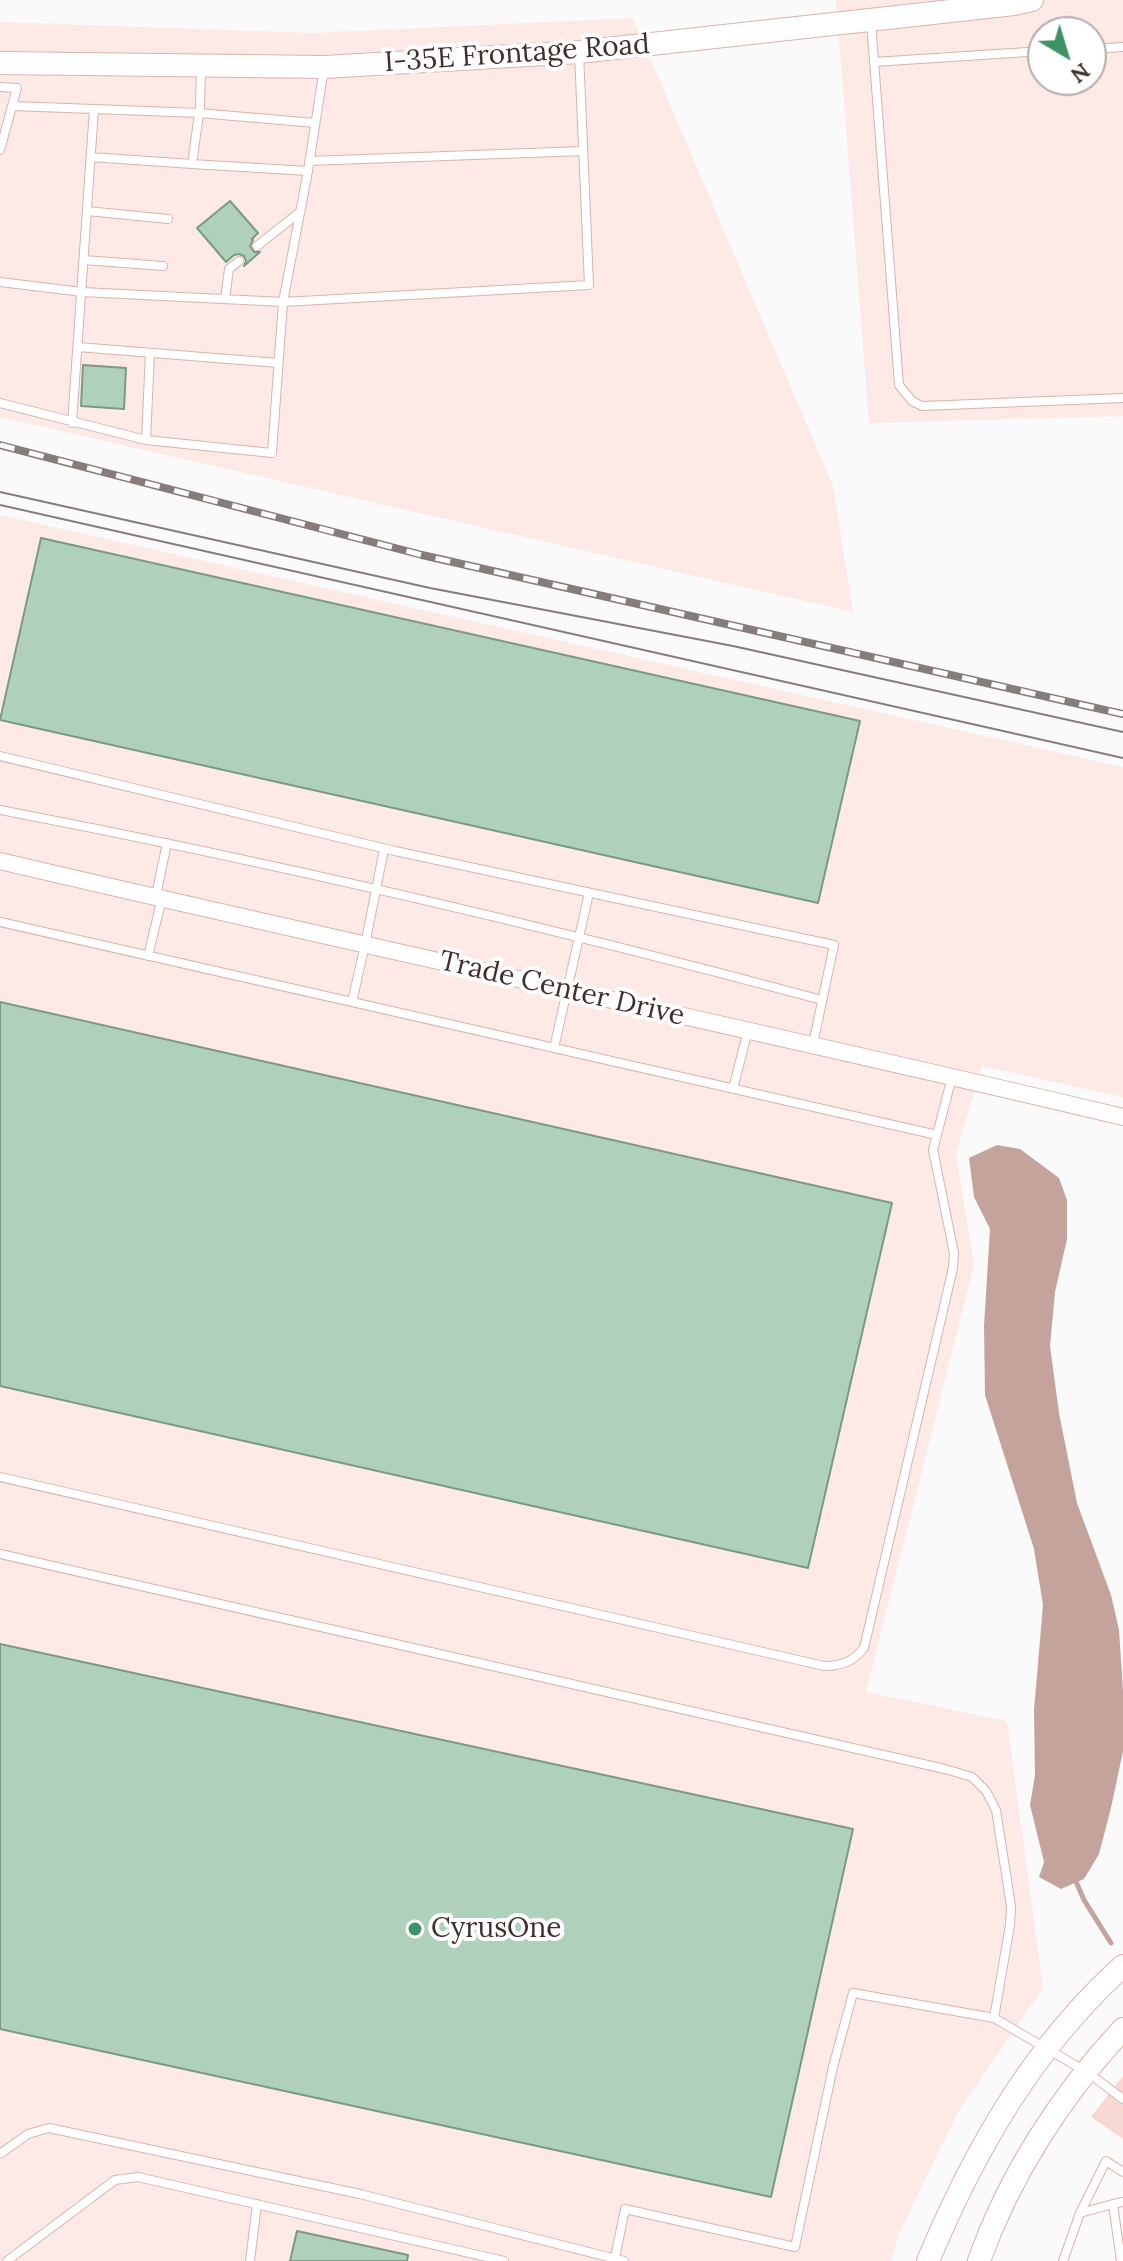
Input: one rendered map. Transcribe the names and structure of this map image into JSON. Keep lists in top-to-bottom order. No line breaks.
{"streets":{"main road":["I-35E Frontage Road"],"street":["Trade Center Drive"]},"places":["CyrusOne"],"north":"bottom right"}
